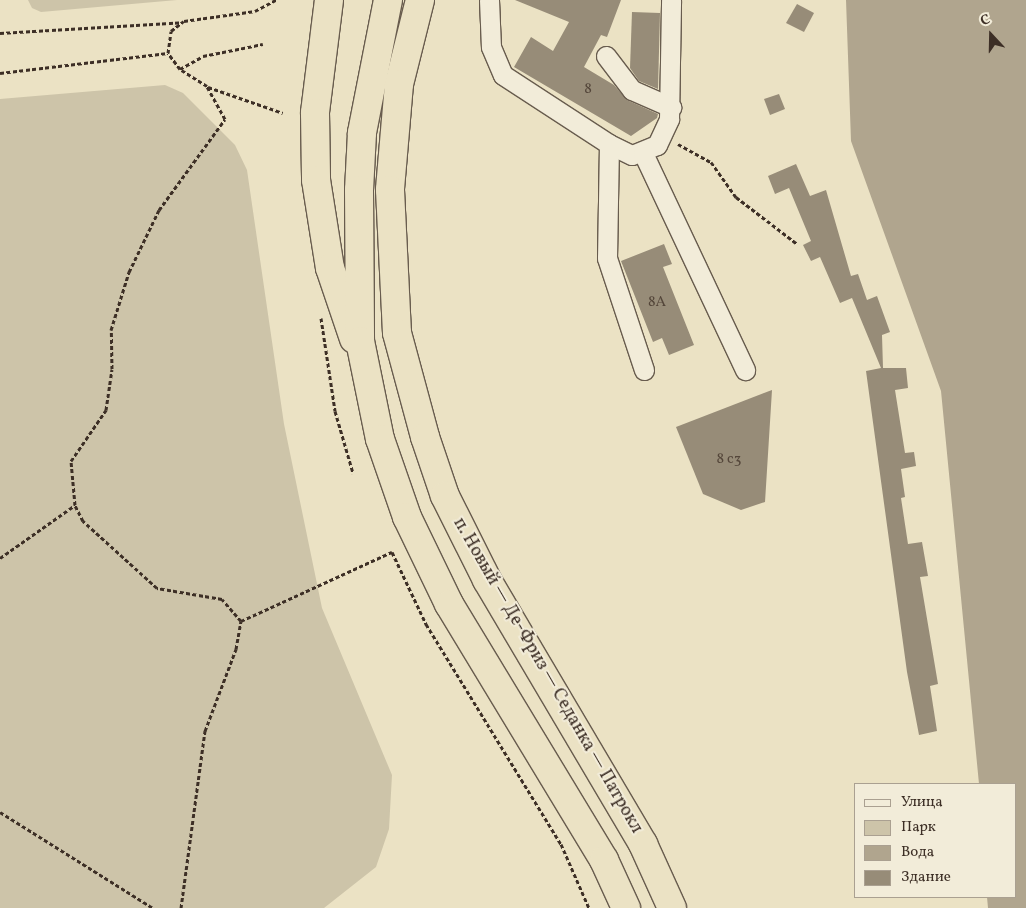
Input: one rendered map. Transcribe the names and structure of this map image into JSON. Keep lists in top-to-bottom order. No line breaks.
{"streets":{"highway":["п. Новый — Де-Фриз — Седанка — Патрокл"]},"house_numbers":["8","8А","8 с3"],"legend":["Улица","Парк","Вода","Здание"],"north":"top"}
